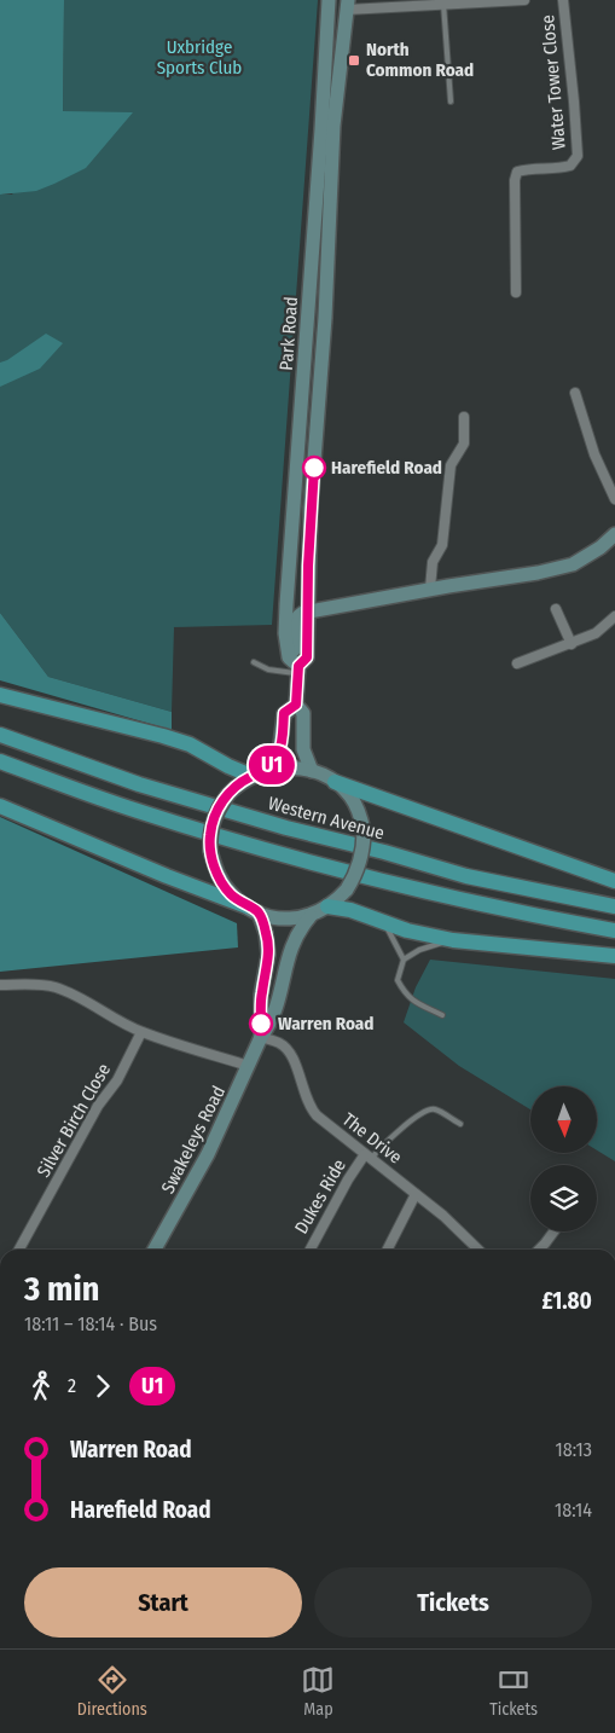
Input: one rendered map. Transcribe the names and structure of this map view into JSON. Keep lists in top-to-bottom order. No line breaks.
{"streets":{"highway":["Western Avenue"],"main road":["Park Road","Swakeleys Road"],"street":["Water Tower Close","Silver Birch Close","The Drive","Dukes Ride"]},"crossings":[["Park Road","Swakeleys Road"],["The Drive","Swakeleys Road"],["The Drive","Dukes Ride"]],"parks":["Uxbridge Sports Club"],"places":{"transit":["North Common Road"],"other":["Harefield Road","Warren Road"]},"lines":["bus line U1"],"north":"bottom","page":{"on_map":"U1","heading":["3 min","18:11 – 18:14 · Bus","£1.80"],"legs":["2","U1"],"list":[{"name":"Warren Road","value":"18:13"},{"name":"Harefield Road","value":"18:14"}],"buttons":["Start","Tickets"],"tabs":["Directions","Map","Tickets"]}}
